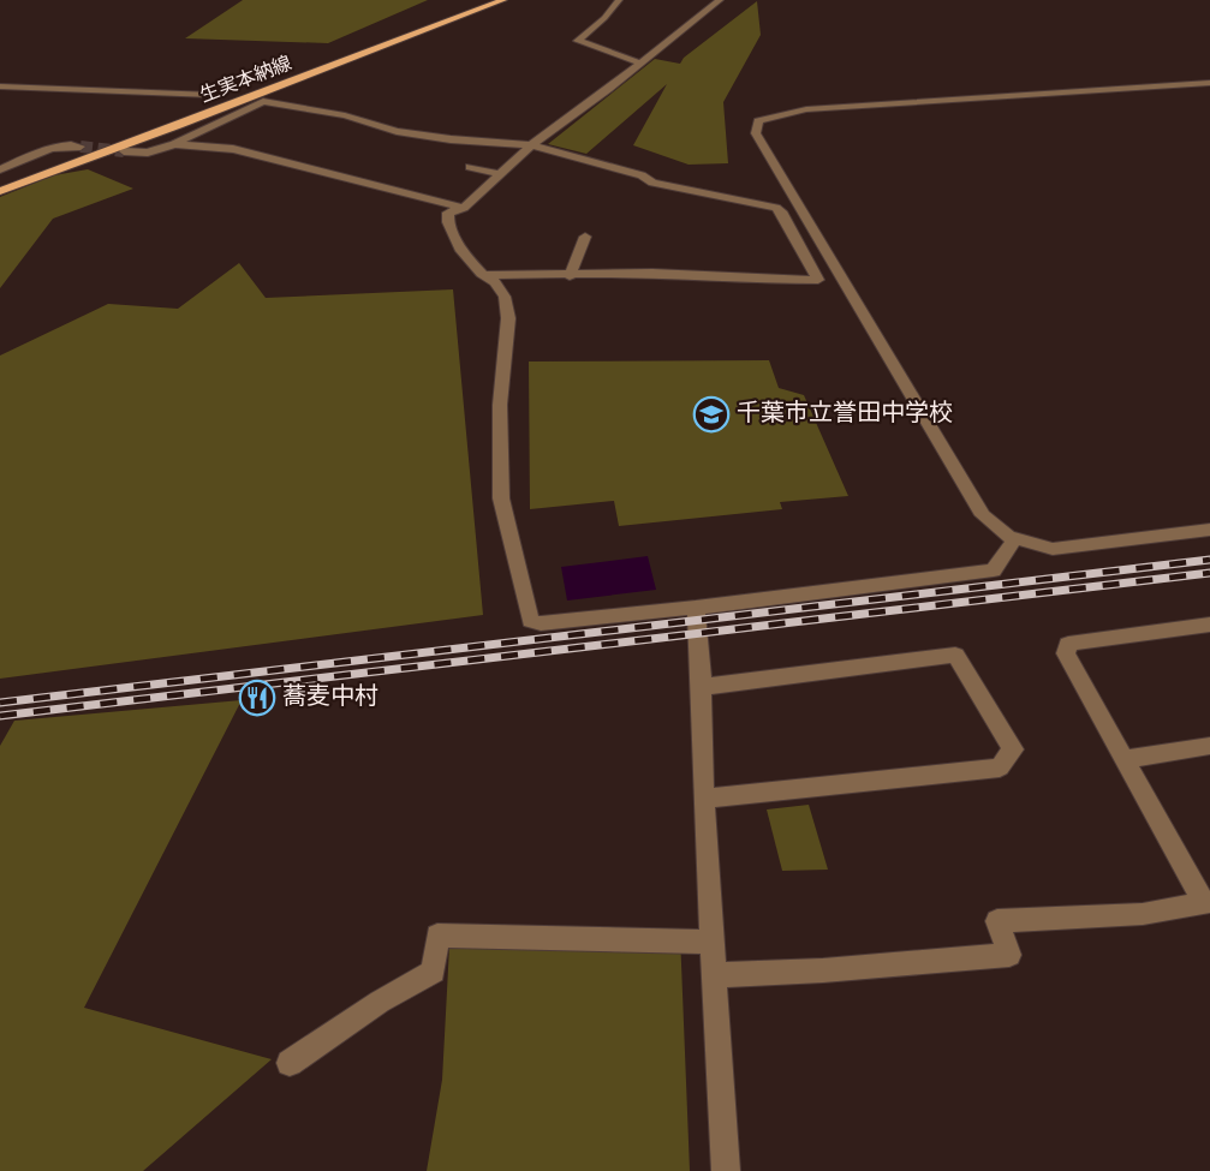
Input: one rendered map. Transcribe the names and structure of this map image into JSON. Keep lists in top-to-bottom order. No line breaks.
{"streets":{"main road":["生実本納線"]},"places":{"school or university":["千葉市立誉田中学校"],"restaurant":["蕎麦中村"]}}
